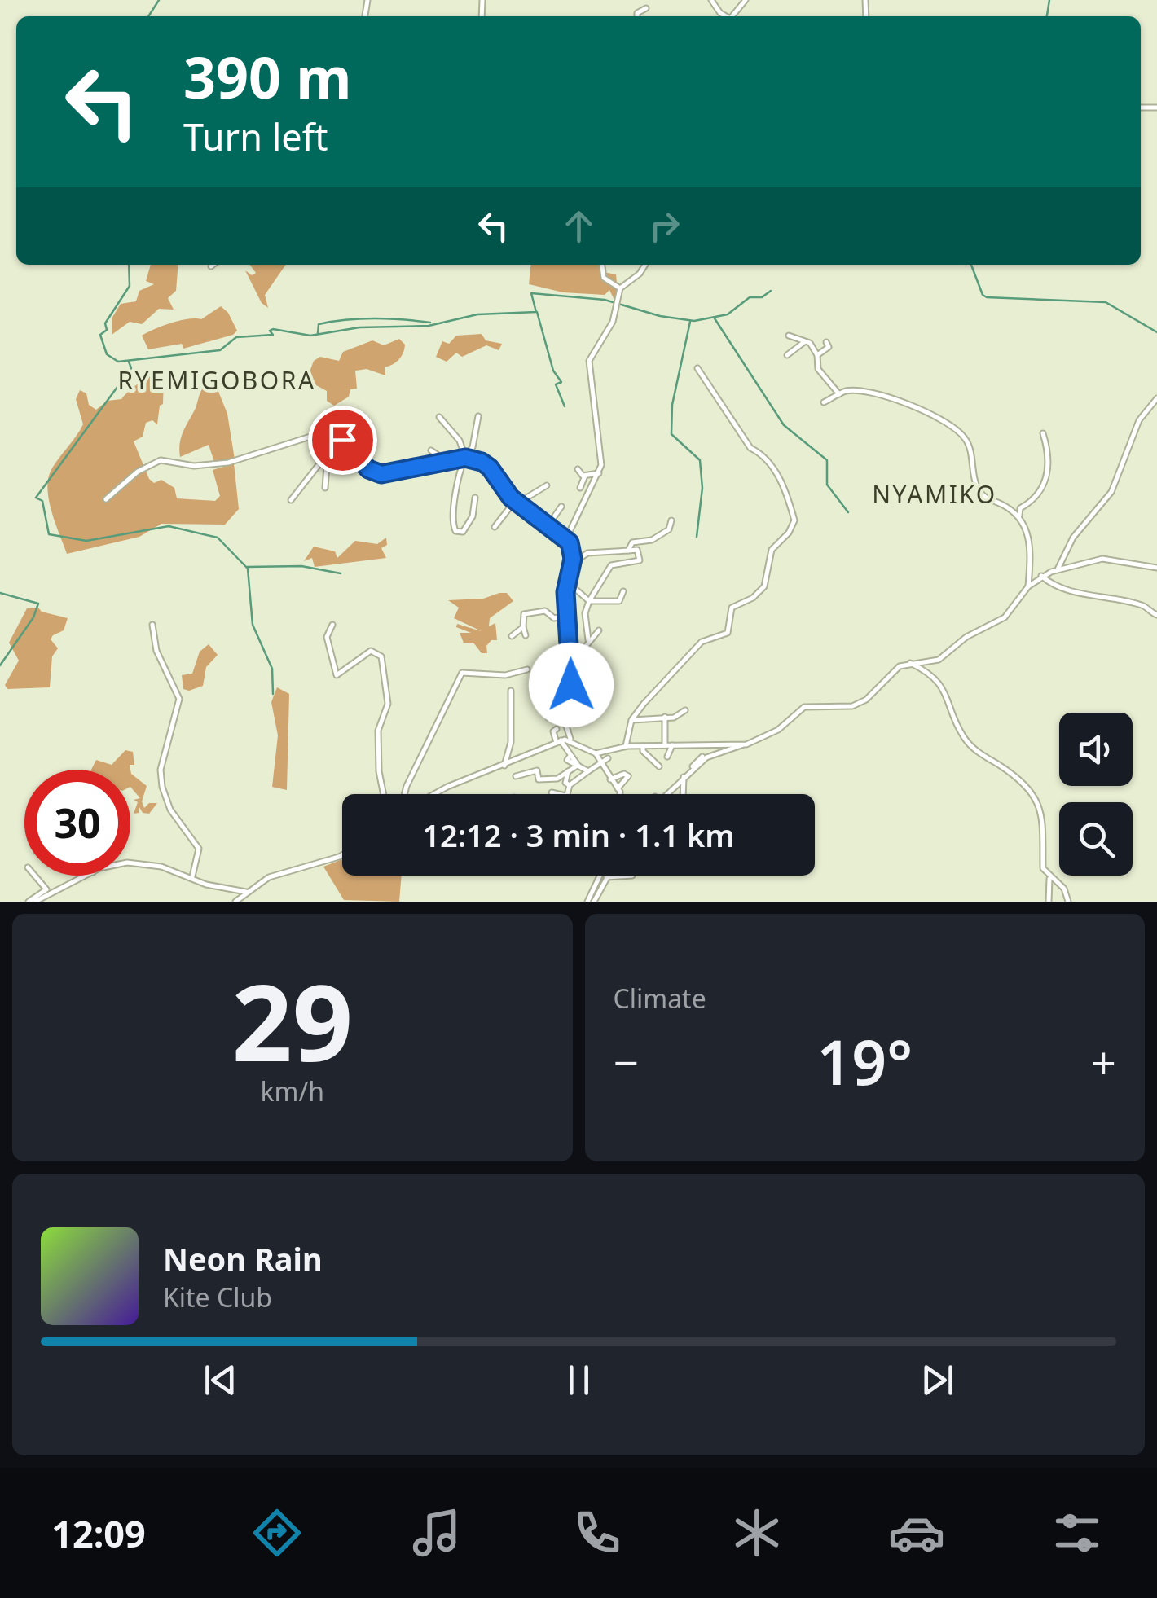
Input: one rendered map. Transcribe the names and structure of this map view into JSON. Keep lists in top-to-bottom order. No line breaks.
{"districts":["RYEMIGOBORA","NYAMIKO"],"page":{"turn":["390 m","Turn left"],"limit":"30","trip":"12:12 · 3 min · 1.1 km","tile":[["29","km/h"],"Climate"],"heat":["−","19°","+"],"song":["Neon Rain","Kite Club"],"tabs":"12:09"}}
